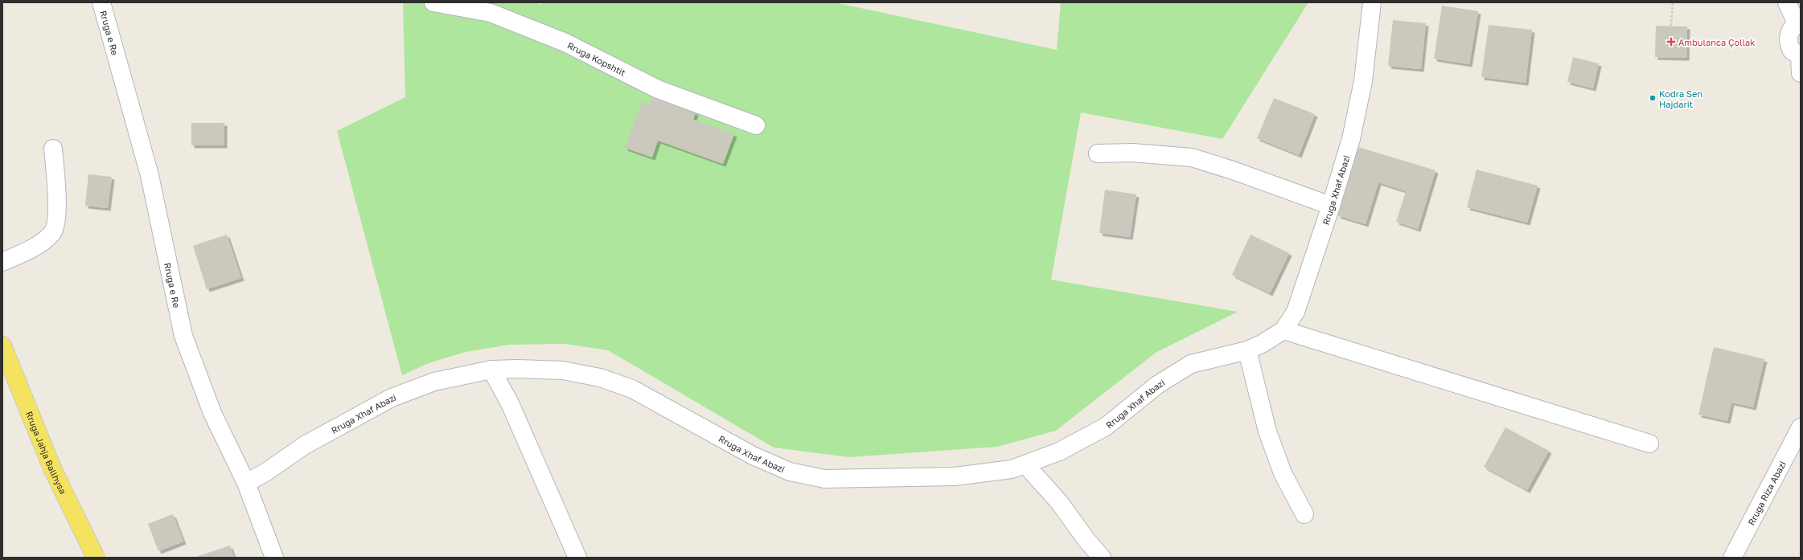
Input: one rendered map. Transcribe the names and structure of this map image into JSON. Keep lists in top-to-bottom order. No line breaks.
{"streets":{"main road":["Rruga Jahja Ballhysa"],"street":["Rruga e Re","Rruga Kopshtit","Rruga Xhaf Abazi","Rruga Riza Abazi"]},"crossings":[["Rruga e Re","Rruga Xhaf Abazi"]],"places":{"health":["Ambulanca Çollak"],"other":["Kodra Sen Hajdarit"]}}
